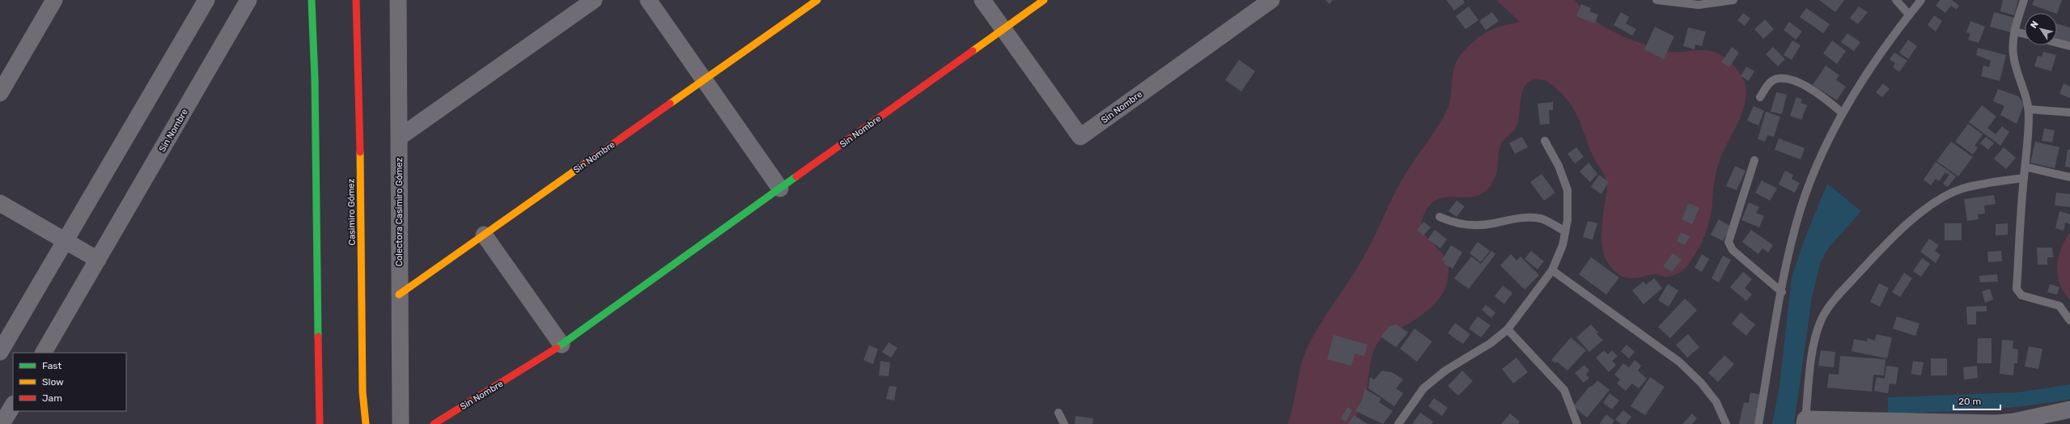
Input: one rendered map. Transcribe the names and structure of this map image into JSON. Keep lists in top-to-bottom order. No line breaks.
{"streets":{"street":["Sin Nombre","Casimiro Gómez","Colectora Casimiro Gómez"]},"crossings":[["Sin Nombre","Colectora Casimiro Gómez"]],"legend":["Fast","Slow","Jam"],"scale_bar":"20 m","north":"top left"}
